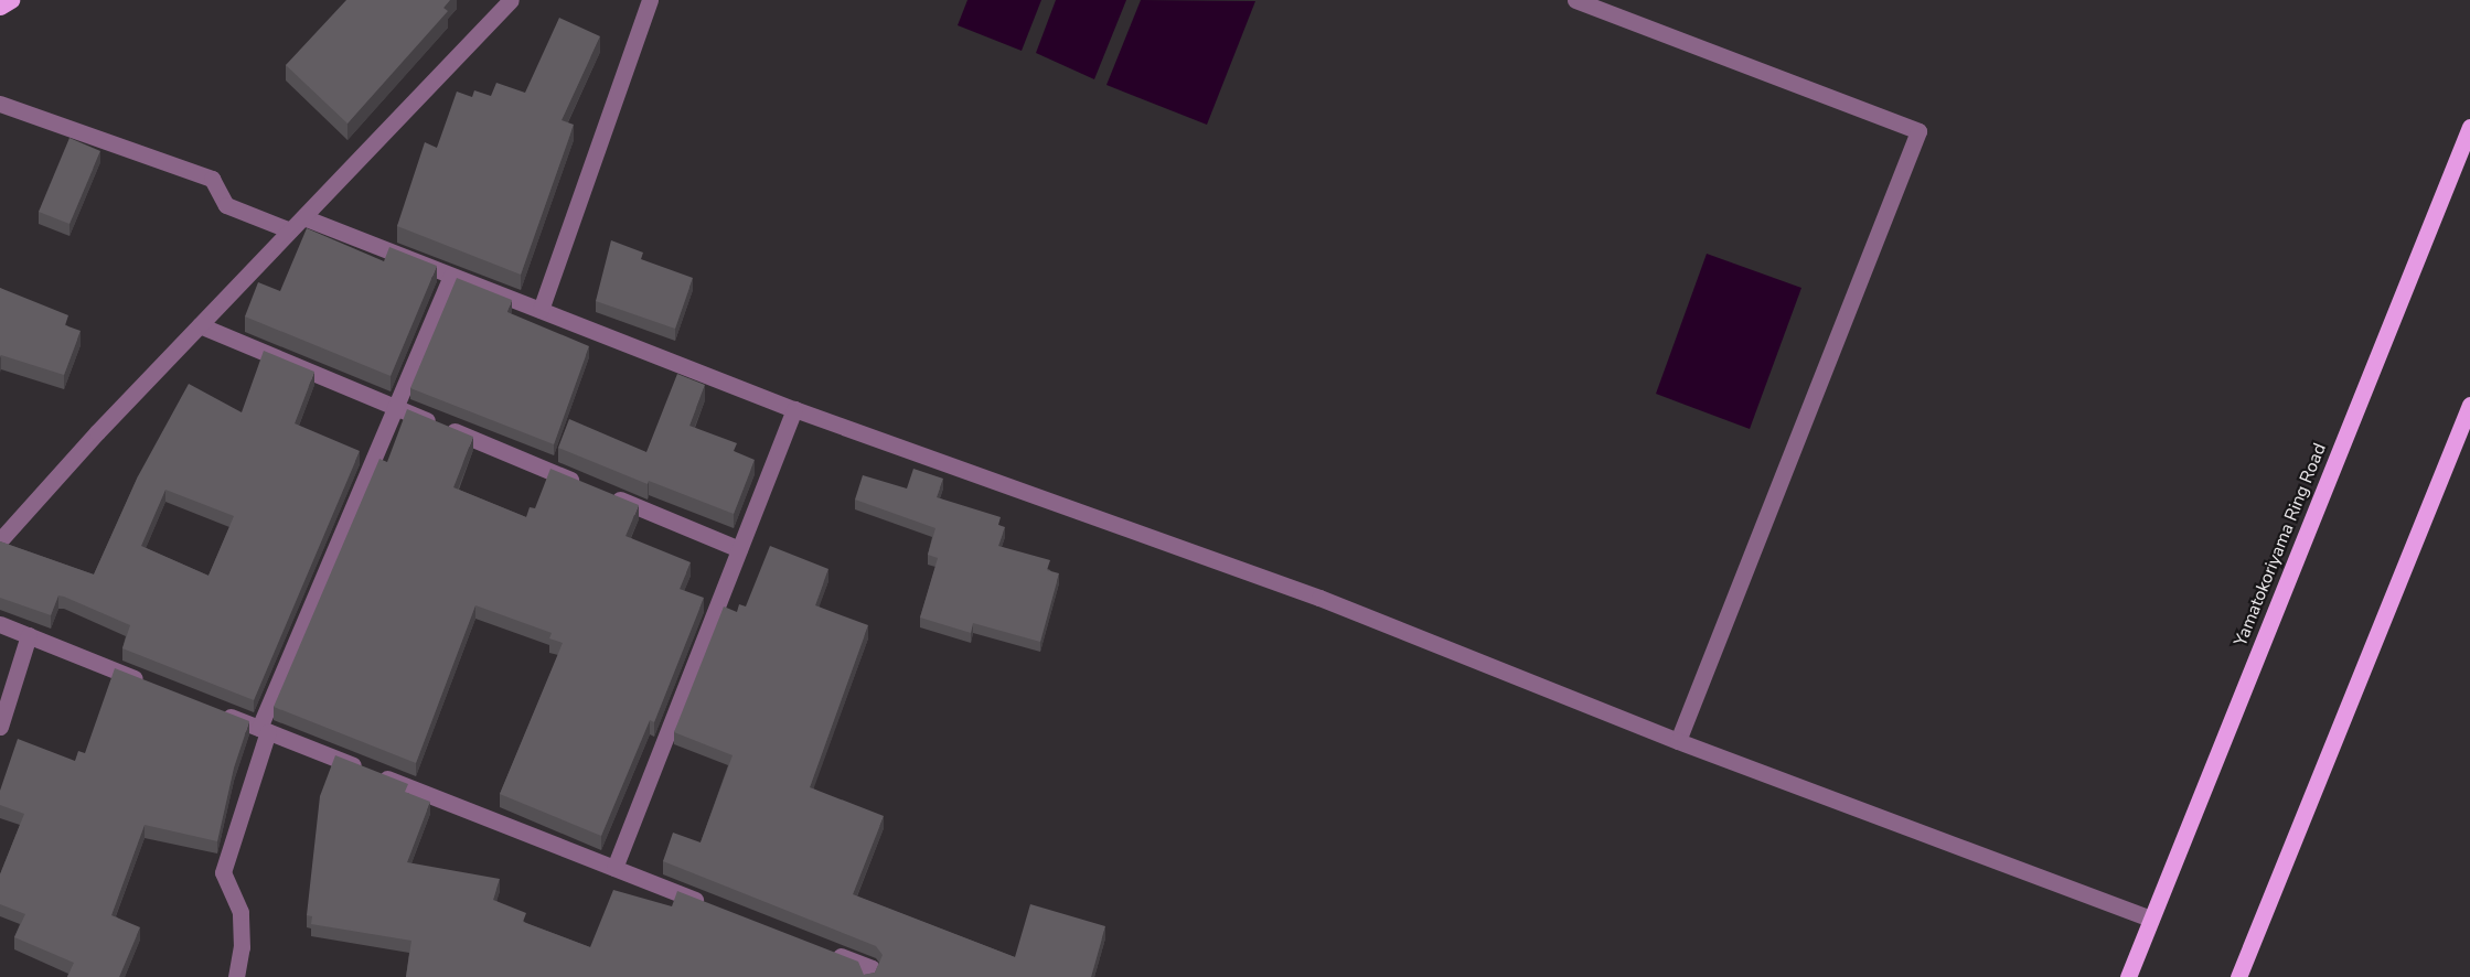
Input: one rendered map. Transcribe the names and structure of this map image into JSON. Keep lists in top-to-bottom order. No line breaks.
{"streets":{"main road":["Yamatokoriyama Ring Road"]}}
